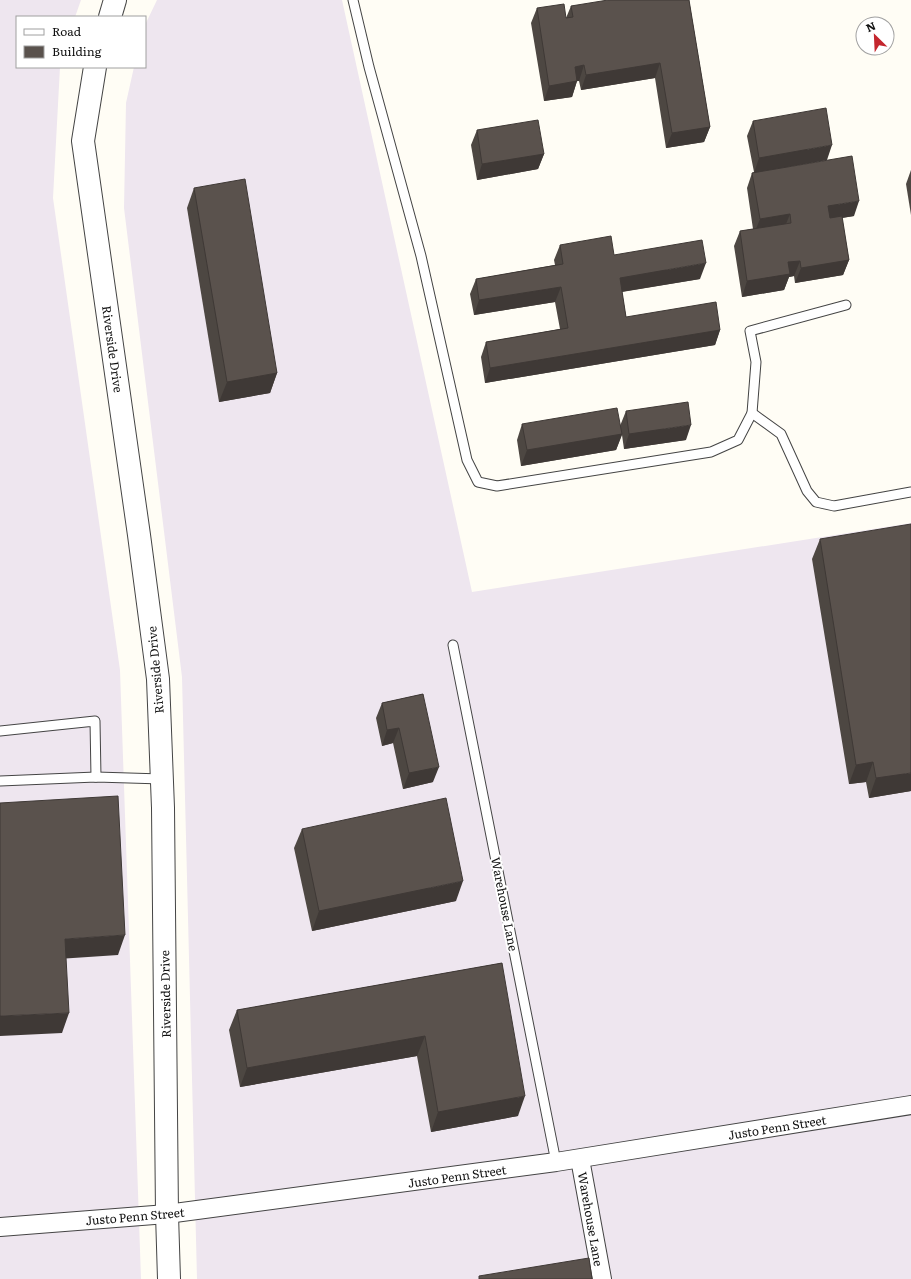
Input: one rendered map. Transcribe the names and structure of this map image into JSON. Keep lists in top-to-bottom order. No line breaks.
{"streets":{"street":["Riverside Drive","Warehouse Lane","Justo Penn Street"]},"crossings":[["Riverside Drive","Justo Penn Street"],["Warehouse Lane","Justo Penn Street"]],"legend":["Road","Building"],"north":"top left"}
